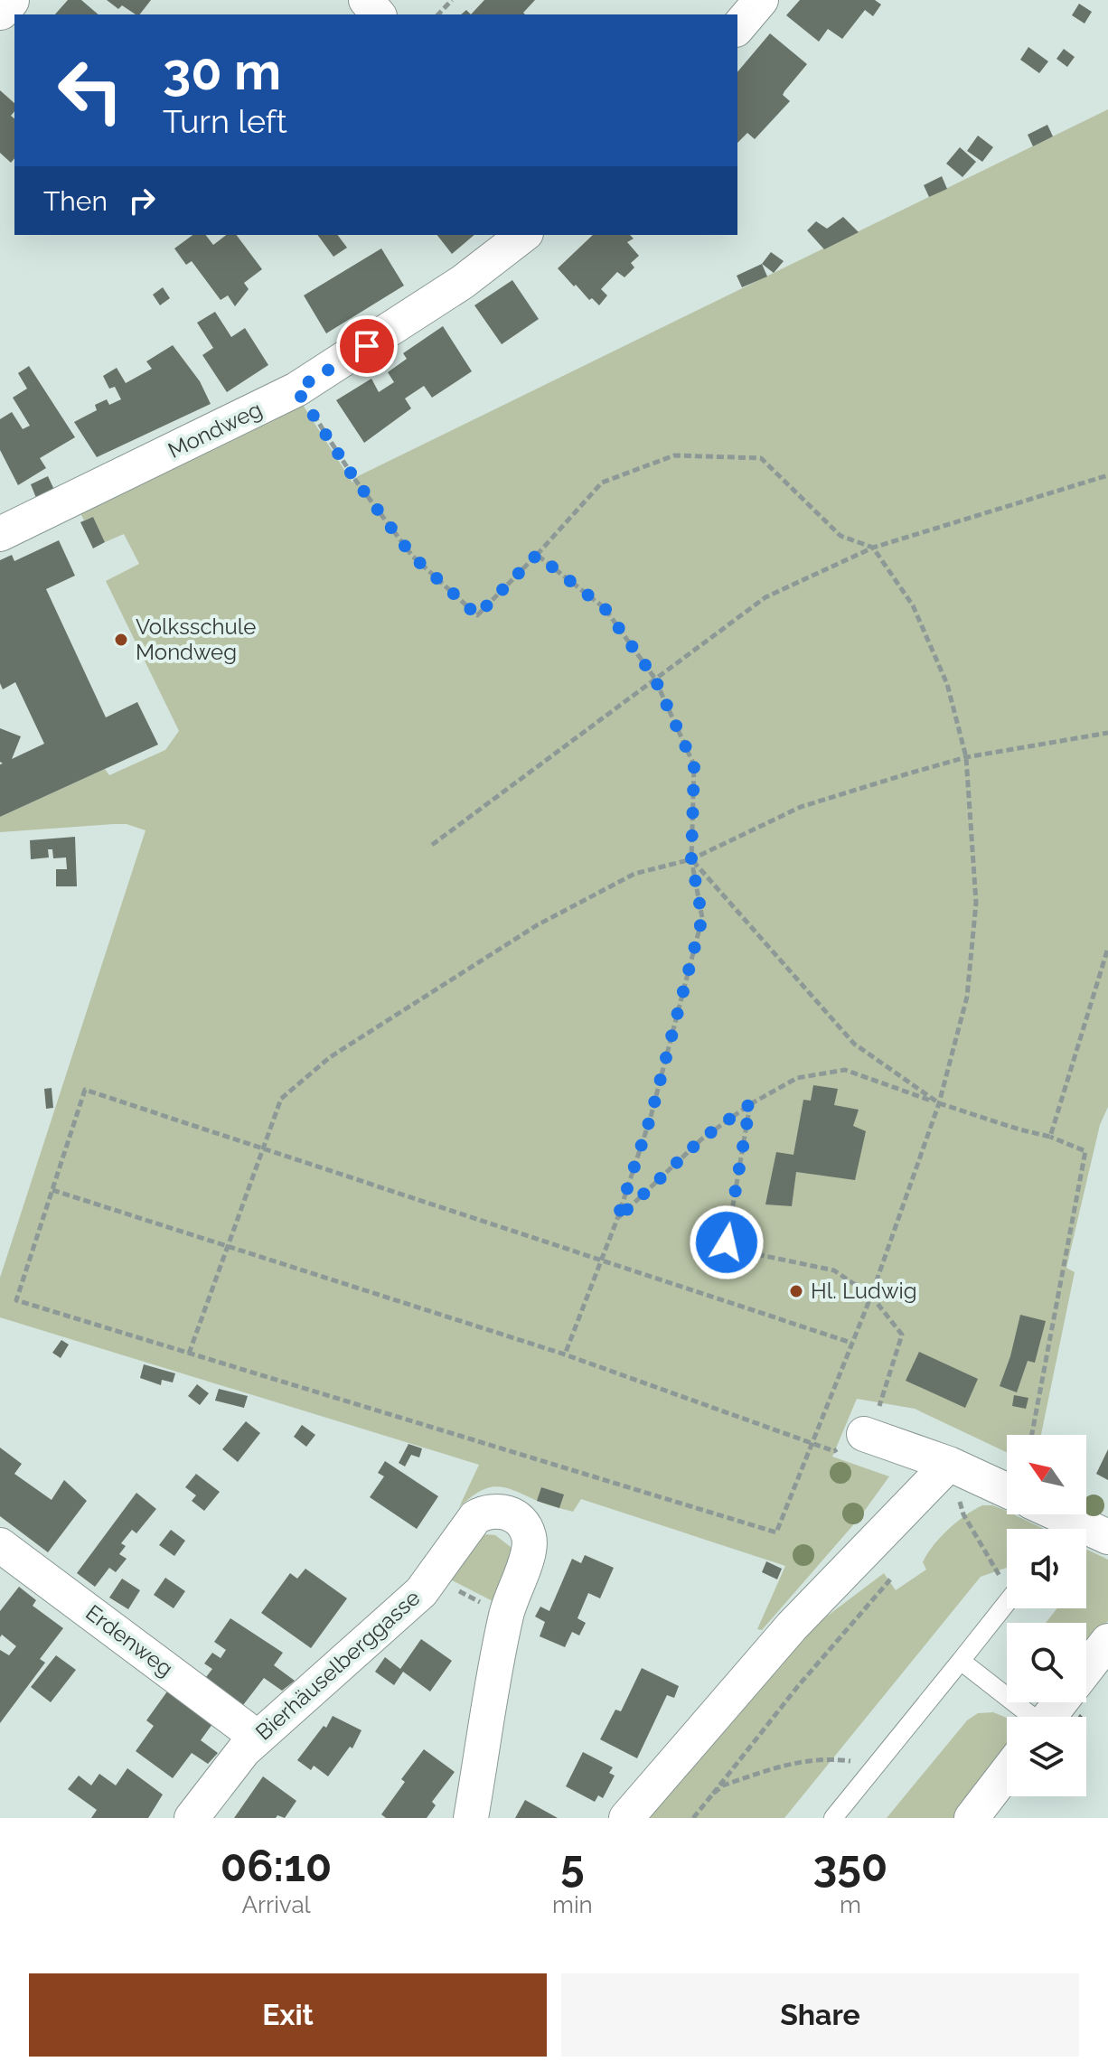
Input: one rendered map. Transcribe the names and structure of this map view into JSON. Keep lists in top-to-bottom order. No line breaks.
{"streets":{"street":["Mondweg","Erdenweg","Bierhäuselberggasse"]},"crossings":[["Erdenweg","Bierhäuselberggasse"]],"places":["Volksschule Mondweg","Hl. Ludwig"],"north":"top left","page":{"turn":["30 m","Turn left"],"then":"Then","eta":["06:10","Arrival","5","min","350","m"],"buttons":["Exit","Share"]}}
